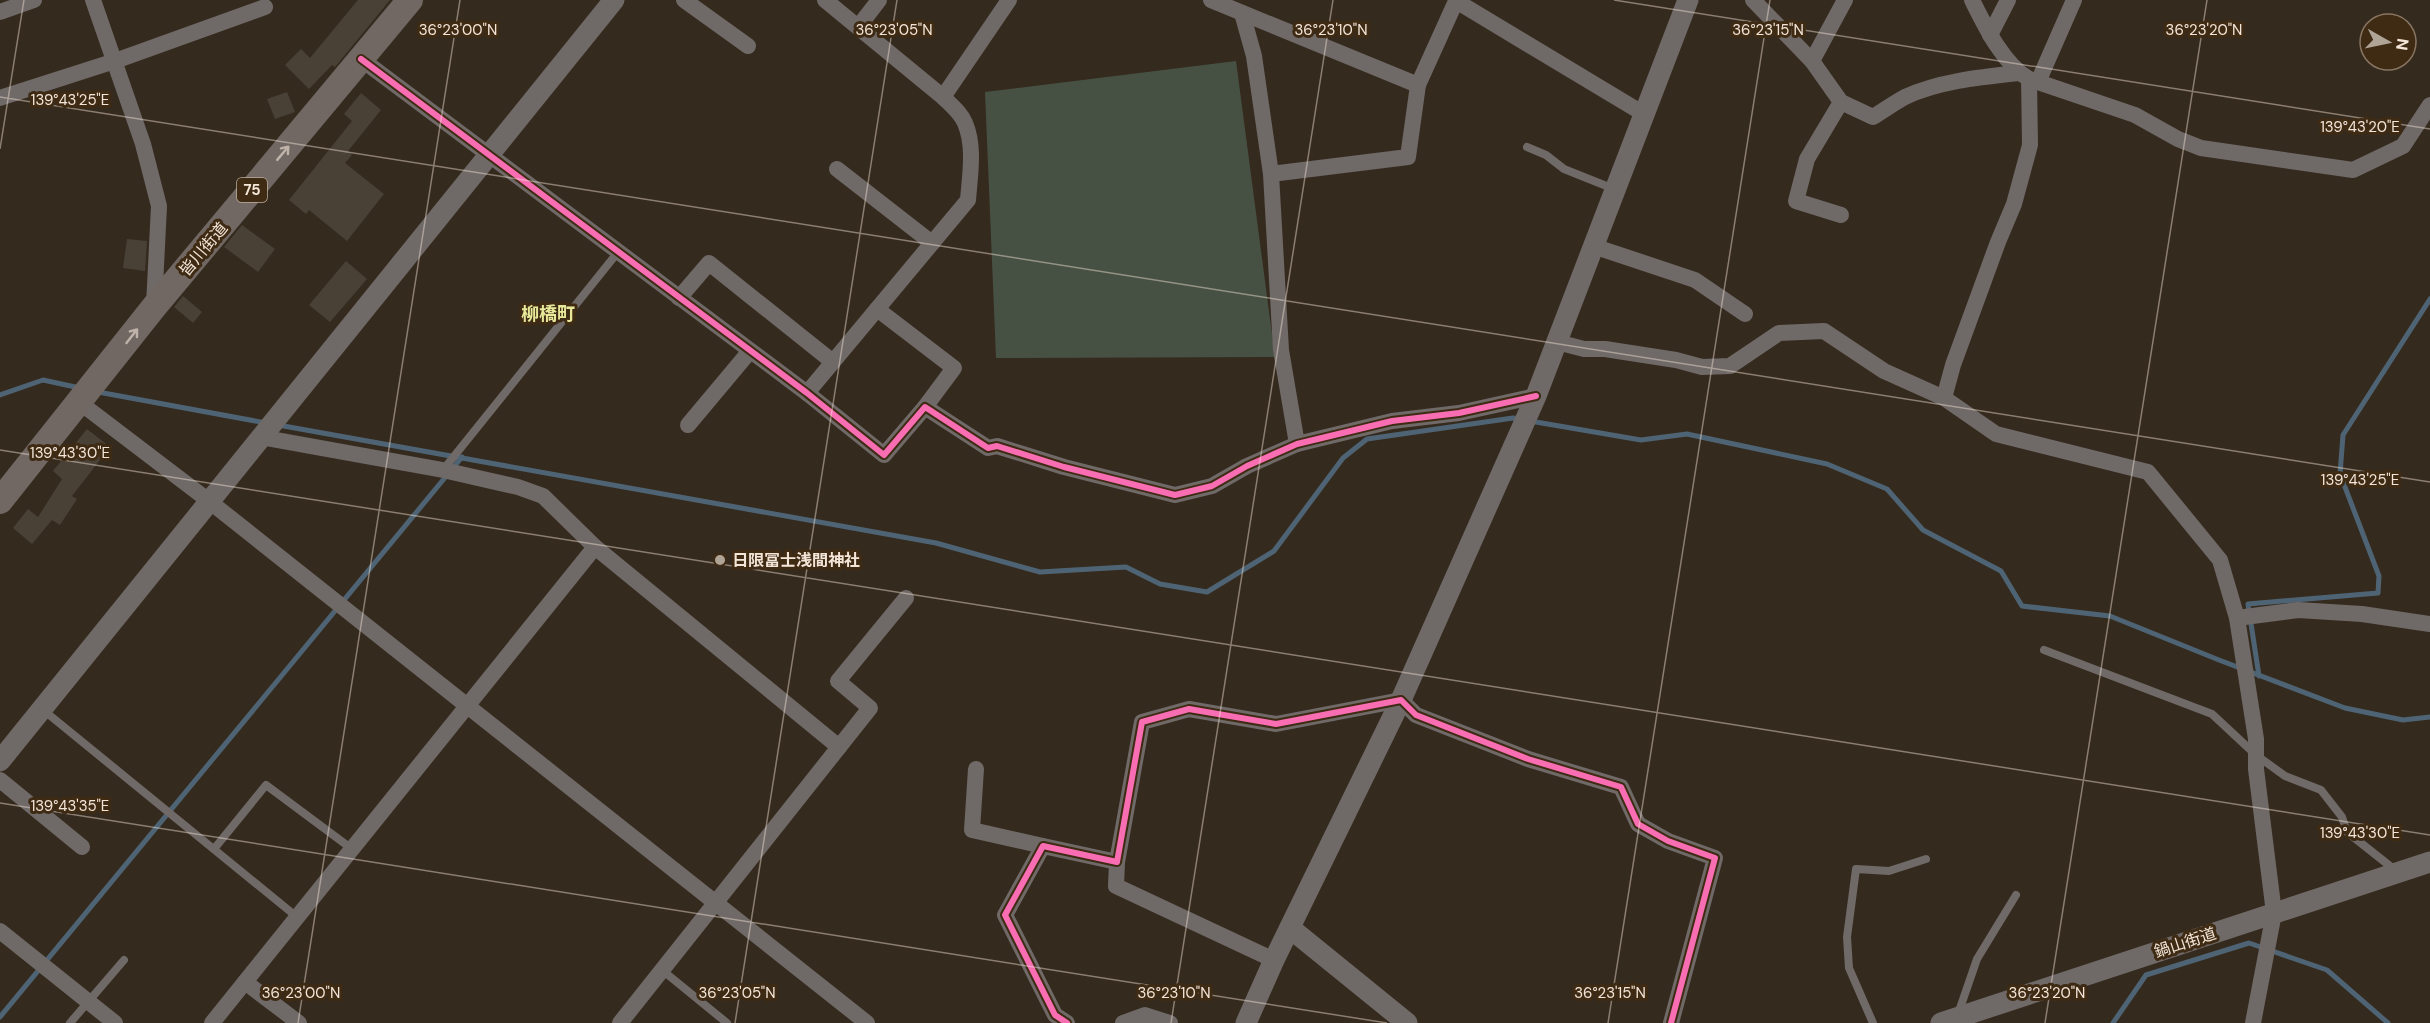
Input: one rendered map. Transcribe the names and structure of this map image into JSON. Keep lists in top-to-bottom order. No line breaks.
{"streets":{"main road":["75","皆川街道"],"street":["鍋山街道"]},"one_way":["皆川街道"],"districts":["柳橋町"],"places":["日限冨士浅間神社"],"north":"right","coordinates":["36°23'00\"N","36°23'05\"N","36°23'10\"N","36°23'15\"N","36°23'20\"N","139°43'25\"E","139°43'20\"E","139°43'30\"E","139°43'35\"E"]}
